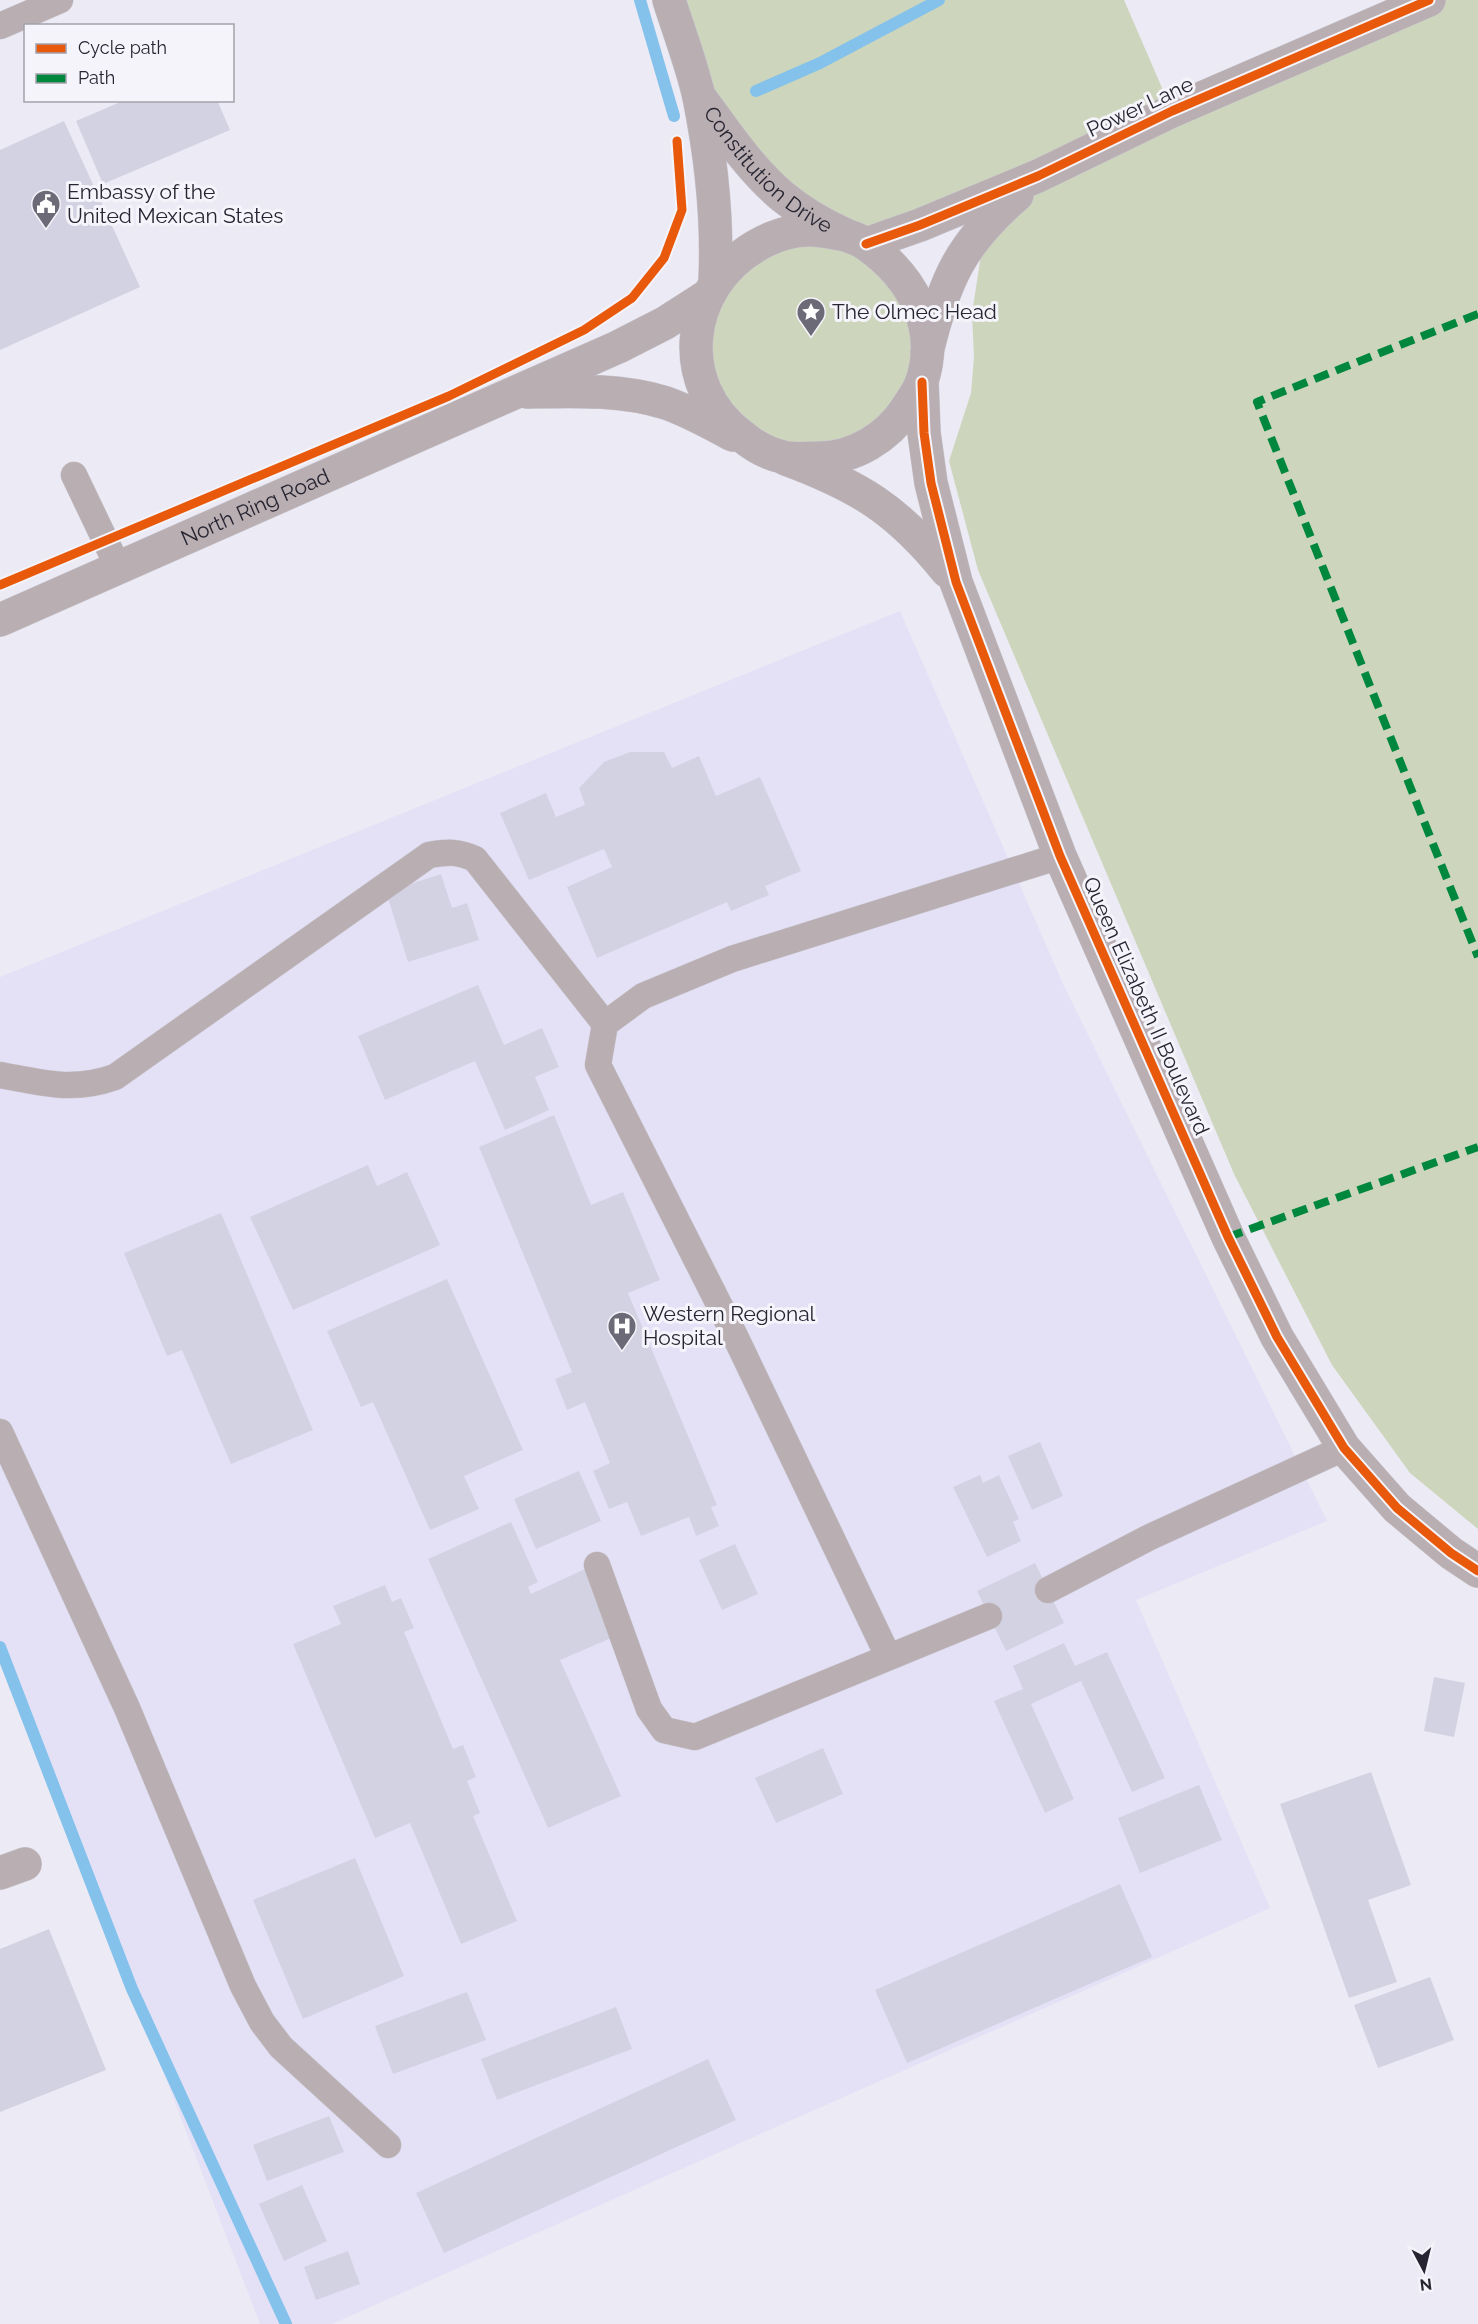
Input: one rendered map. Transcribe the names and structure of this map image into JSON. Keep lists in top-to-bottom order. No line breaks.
{"streets":{"street":["Power Lane","Constitution Drive","North Ring Road","Queen Elizabeth II Boulevard"]},"crossings":[["Power Lane","Constitution Drive"],["Power Lane","Queen Elizabeth II Boulevard"],["Constitution Drive","North Ring Road"],["Constitution Drive","Queen Elizabeth II Boulevard"],["North Ring Road","Queen Elizabeth II Boulevard"]],"places":{"public building":["Embassy of the United Mexican States"],"place":["The Olmec Head"],"hospital":["Western Regional Hospital"]},"legend":["Cycle path","Path"],"north":"bottom"}
